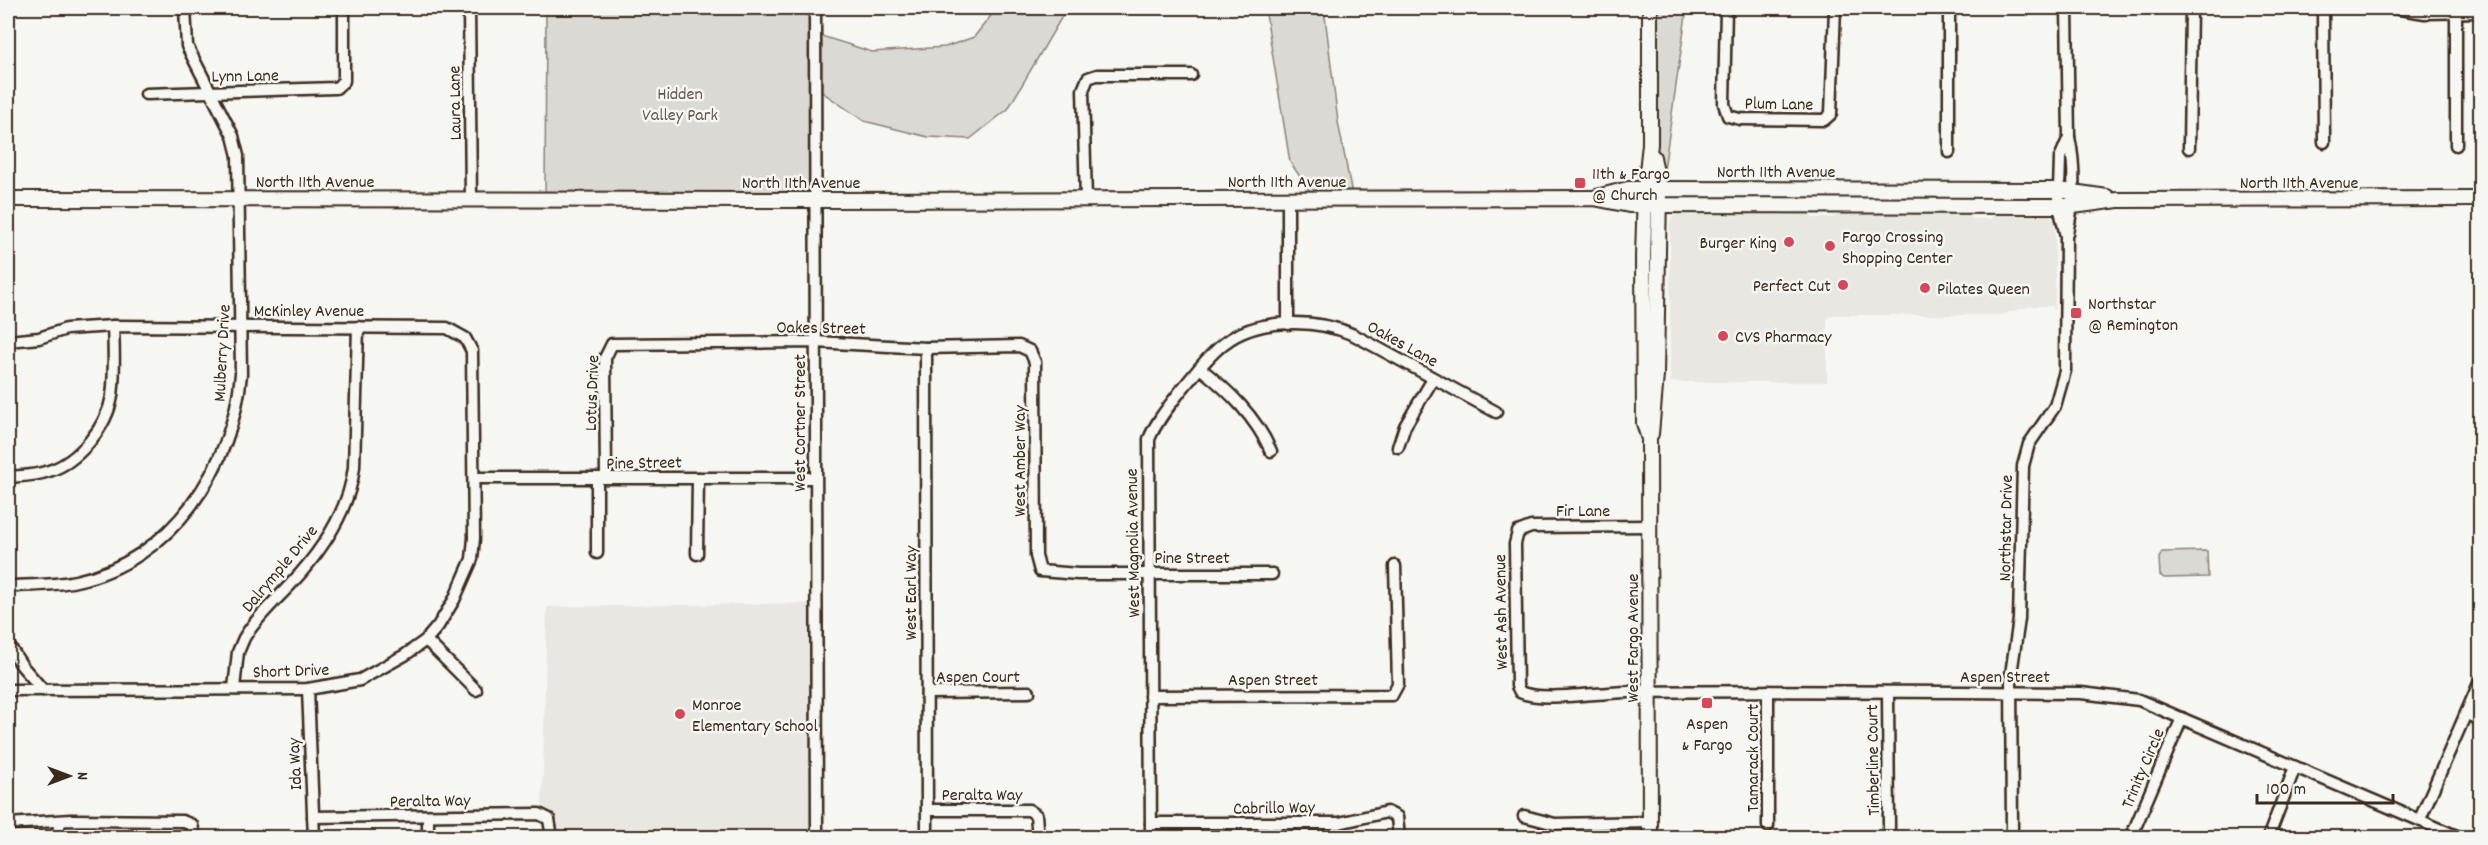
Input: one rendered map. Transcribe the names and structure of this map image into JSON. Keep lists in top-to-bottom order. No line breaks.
{"streets":{"main road":["North 11th Avenue","West Fargo Avenue"],"street":["Lynn Lane","Laura Lane","Plum Lane","McKinley Avenue","Oakes Street","Oakes Lane","Mulberry Drive","Lotus Drive","West Cortner Street","West Amber Way","Pine Street","Fir Lane","Northstar Drive","West Magnolia Avenue","Dalrymple Drive","West Earl Way","West Ash Avenue","Short Drive","Aspen Court","Aspen Street","Tamarack Court","Timberline Court","Ida Way","Trinity Circle","Peralta Way","Cabrillo Way"]},"crossings":[["Lynn Lane","Mulberry Drive"],["Laura Lane","North 11th Avenue"],["North 11th Avenue","Mulberry Drive"],["North 11th Avenue","West Cortner Street"],["North 11th Avenue","Northstar Drive"],["North 11th Avenue","West Fargo Avenue"],["McKinley Avenue","Mulberry Drive"],["McKinley Avenue","Dalrymple Drive"],["McKinley Avenue","Short Drive"],["Oakes Street","Lotus Drive"],["Oakes Street","West Cortner Street"],["Oakes Street","West Amber Way"],["Oakes Street","West Earl Way"],["Oakes Lane","West Magnolia Avenue"],["Lotus Drive","Pine Street"],["West Cortner Street","Pine Street"],["West Amber Way","Pine Street"],["Pine Street","West Magnolia Avenue"],["Pine Street","Short Drive"],["Fir Lane","West Ash Avenue"],["Fir Lane","West Fargo Avenue"],["Northstar Drive","Aspen Street"],["West Magnolia Avenue","Aspen Street"],["West Magnolia Avenue","Cabrillo Way"],["Dalrymple Drive","Short Drive"],["West Earl Way","Aspen Court"],["West Earl Way","Peralta Way"],["West Ash Avenue","Aspen Street"],["West Fargo Avenue","Aspen Street"],["Short Drive","Ida Way"],["Aspen Street","Tamarack Court"],["Aspen Street","Timberline Court"],["Aspen Street","Trinity Circle"],["Ida Way","Peralta Way"]],"parks":["Hidden Valley Park"],"places":{"transit":["11th & Fargo @ Church","Northstar @ Remington","Aspen & Fargo"],"other":["Burger King","Fargo Crossing Shopping Center","Perfect Cut","Pilates Queen","CVS Pharmacy","Monroe Elementary School"]},"scale_bar":"100 m","north":"right"}
